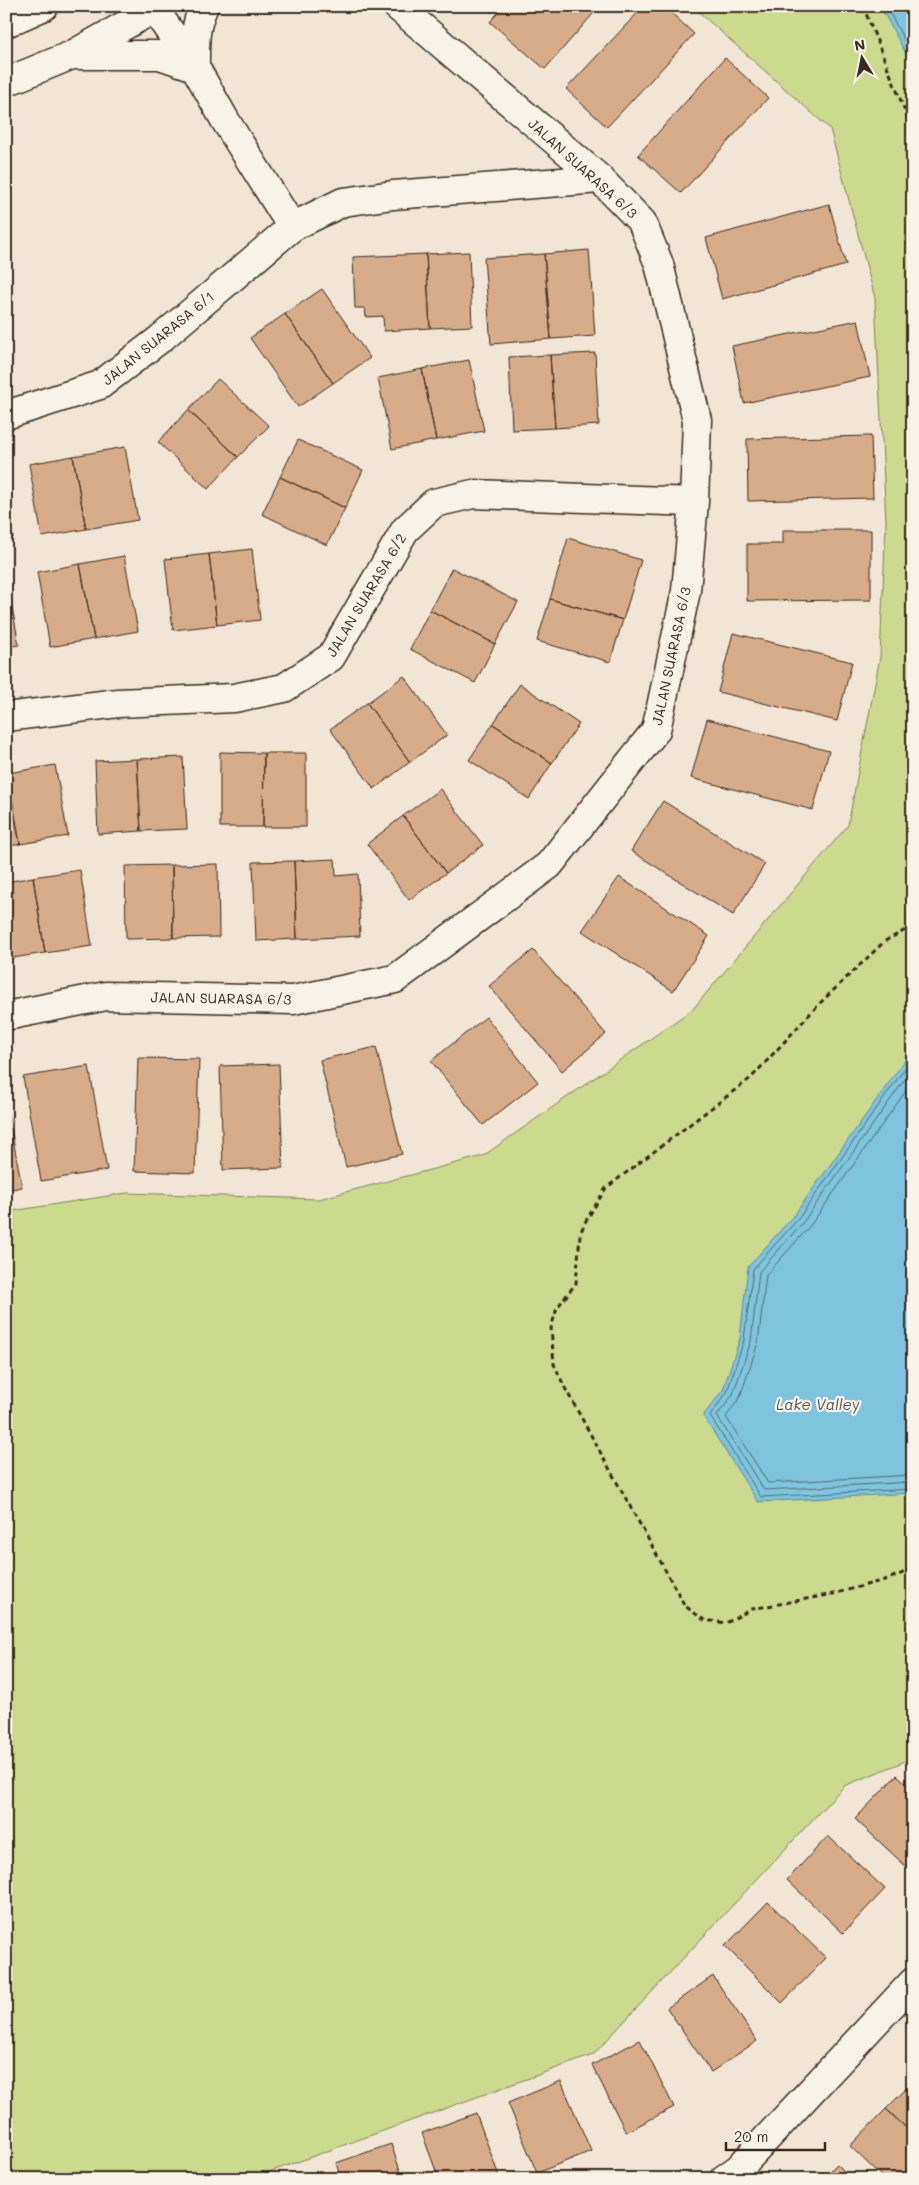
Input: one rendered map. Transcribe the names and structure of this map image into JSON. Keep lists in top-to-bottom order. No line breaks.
{"streets":{"street":["JALAN SUARASA 6/3","JALAN SUARASA 6/1","JALAN SUARASA 6/2"]},"crossings":[["JALAN SUARASA 6/3","JALAN SUARASA 6/1"],["JALAN SUARASA 6/3","JALAN SUARASA 6/2"]],"water":["Lake Valley"],"scale_bar":"20 m","north":"top"}
